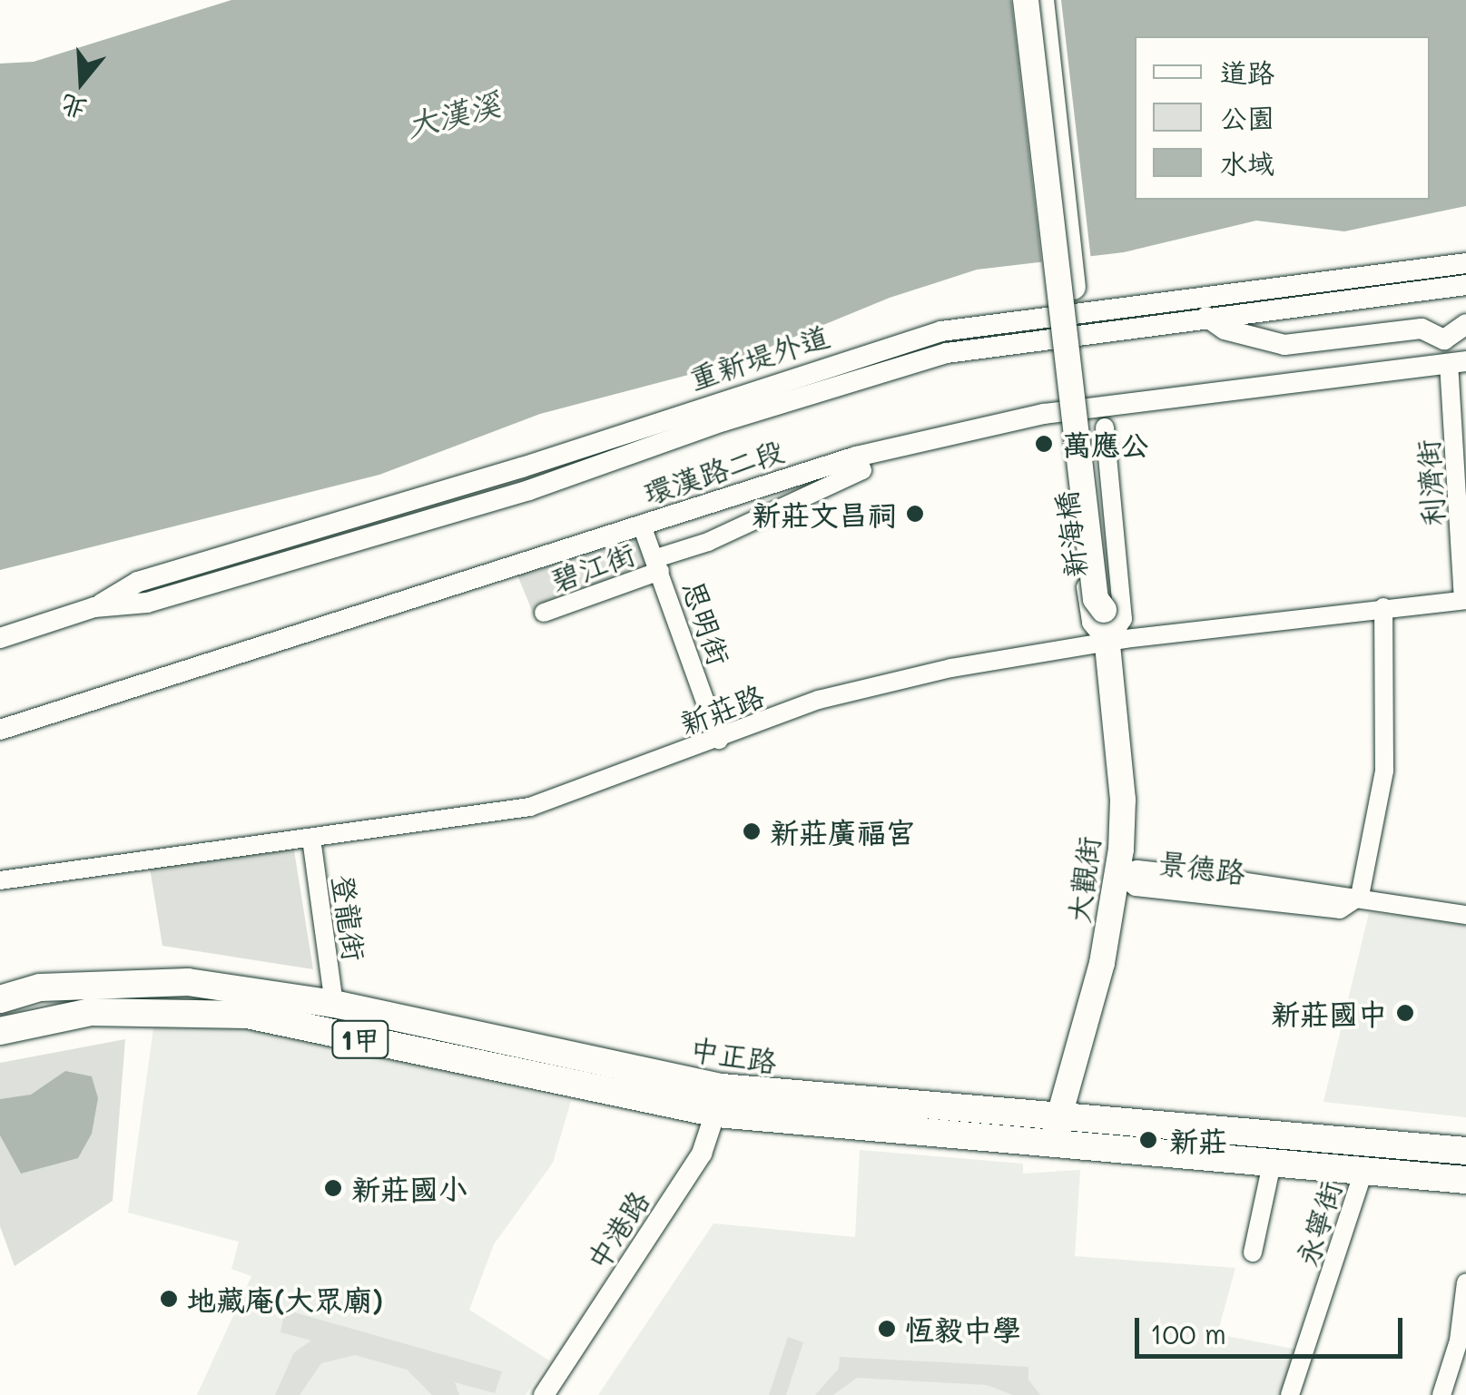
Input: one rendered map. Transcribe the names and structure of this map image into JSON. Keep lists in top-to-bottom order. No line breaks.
{"streets":{"main road":["新海橋","大觀街","1甲","中正路"],"street":["重新堤外道","環漢路二段","利濟街","碧江街","思明街","新莊路","景德路","登龍街","永寧街","中港路"]},"crossings":[["環漢路二段","利濟街"],["環漢路二段","碧江街"],["環漢路二段","思明街"],["利濟街","新莊路"],["新海橋","大觀街"],["碧江街","思明街"],["思明街","新莊路"],["新莊路","大觀街"],["新莊路","登龍街"],["景德路","大觀街"],["大觀街","中正路"],["登龍街","中正路"],["中正路","永寧街"],["中正路","中港路"]],"water":["大漢溪"],"places":["萬應公","新莊文昌祠","新莊廣福宮","新莊國中","新莊","新莊國小","地藏庵(大眾廟)","恆毅中學"],"legend":["道路","公園","水域"],"scale_bar":"100 m","north":"bottom"}
